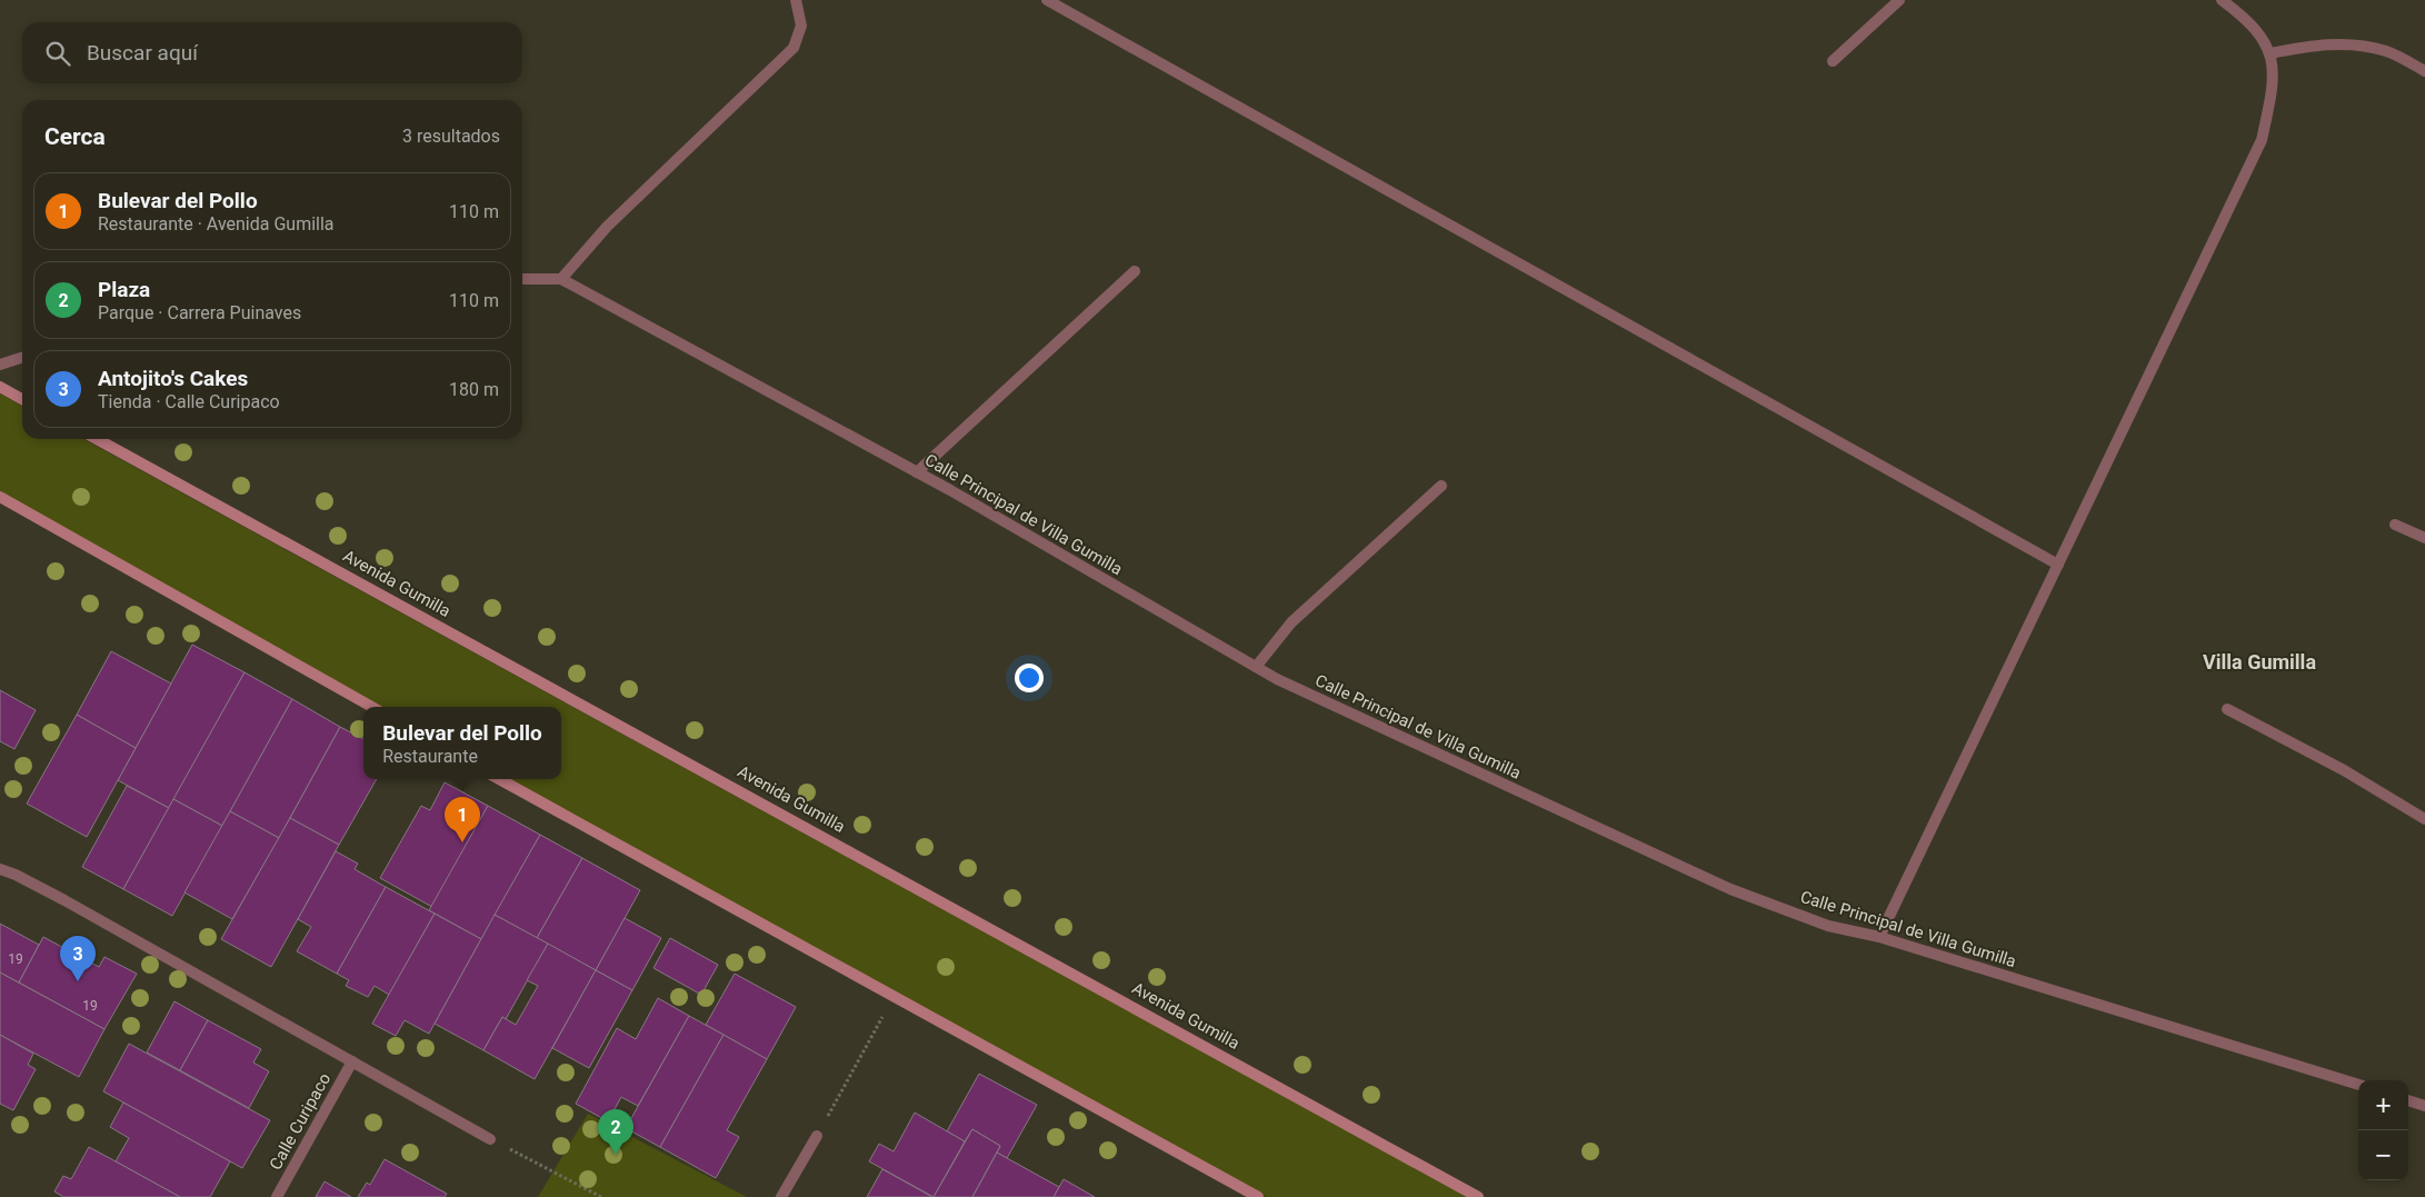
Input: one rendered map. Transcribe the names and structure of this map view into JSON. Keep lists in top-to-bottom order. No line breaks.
{"streets":{"main road":["Avenida Gumilla"],"street":["Calle Principal de Villa Gumilla","Calle Curipaco"]},"districts":["Villa Gumilla"],"house_numbers":["19","19"],"page":{"search":"Buscar aquí","heading":["Cerca","3 resultados"],"list":[{"mark":"1","name":"Bulevar del Pollo","note":"Restaurante · Avenida Gumilla","value":"110 m"},{"mark":"2","name":"Plaza","note":"Parque · Carrera Puinaves","value":"110 m"},{"mark":"3","name":"Antojito's Cakes","note":"Tienda · Calle Curipaco","value":"180 m"}],"popup":["Bulevar del Pollo","Restaurante"],"pins":["1","3","2"],"map_buttons":["+","−"]}}
